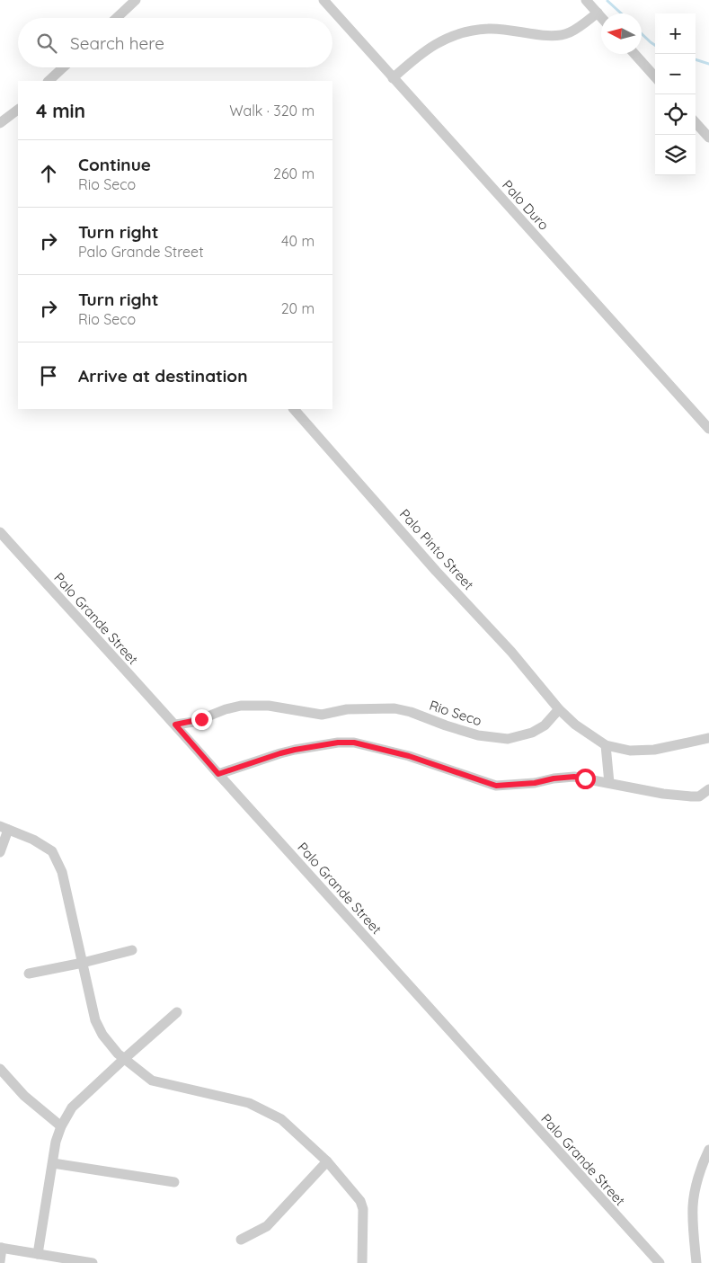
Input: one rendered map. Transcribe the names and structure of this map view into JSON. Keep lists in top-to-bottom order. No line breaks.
{"streets":{"street":["Palo Duro","Palo Pinto Street","Palo Grande Street","Rio Seco"]},"crossings":[["Palo Pinto Street","Rio Seco"],["Palo Grande Street","Rio Seco"]],"north":"left","page":{"map_buttons":["+","−"],"search":"Search here","heading":["4 min","Walk · 320 m"],"list":[["Continue","Rio Seco","260 m"],["Turn right","Palo Grande Street","40 m"],["Turn right","Rio Seco","20 m"],"Arrive at destination"]}}
